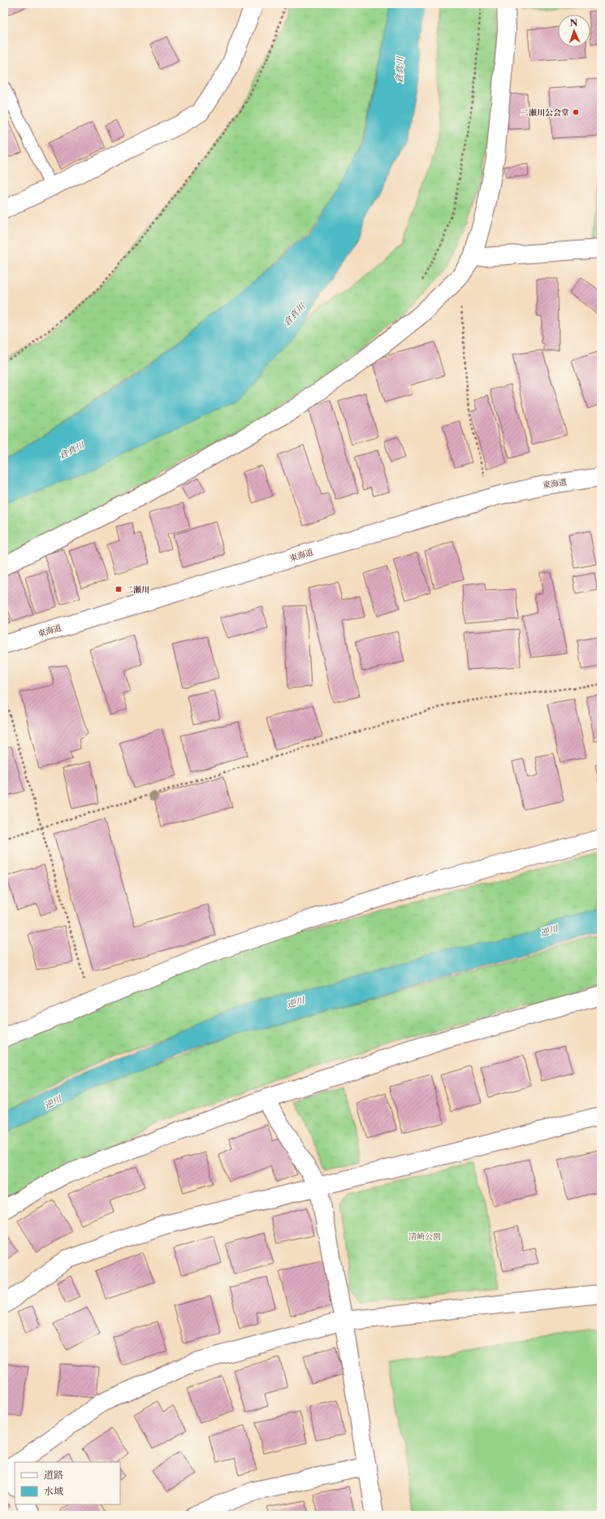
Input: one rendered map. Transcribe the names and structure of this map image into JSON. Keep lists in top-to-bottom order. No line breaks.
{"streets":{"street":["東海道"]},"water":["倉真川","逆川"],"parks":["清崎公園"],"places":{"other":["二瀬川公会堂"],"transit":["二瀬川"]},"legend":["道路","水域"],"north":"top"}
